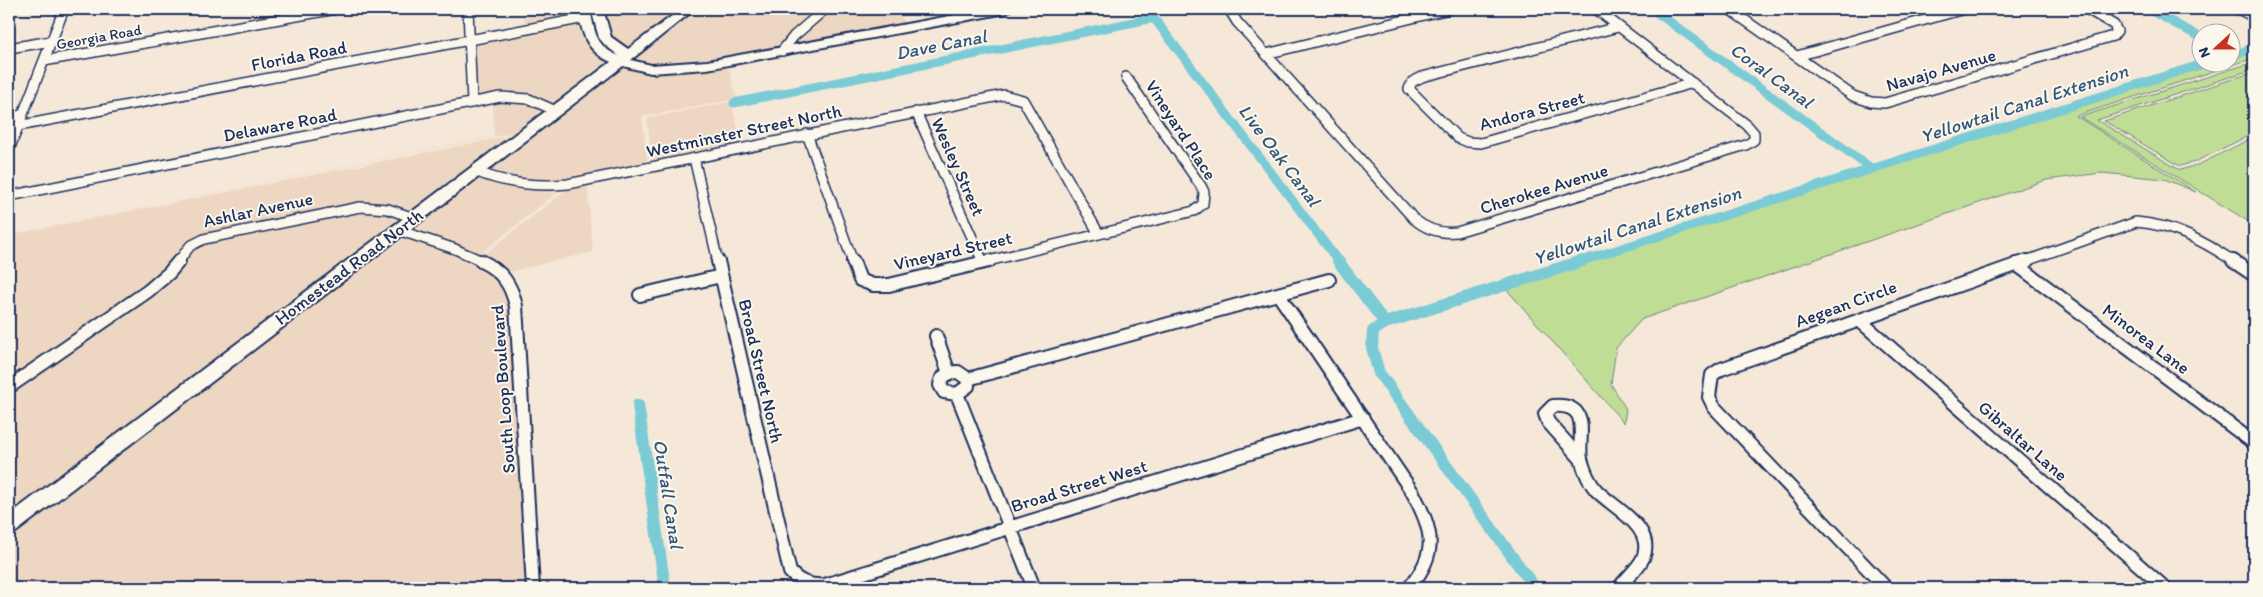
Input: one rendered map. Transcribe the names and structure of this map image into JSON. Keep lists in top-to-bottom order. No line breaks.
{"streets":{"main road":["Homestead Road North"],"street":["Georgia Road","Florida Road","Navajo Avenue","Andora Street","Delaware Road","Vineyard Place","Westminster Street North","Wesley Street","Cherokee Avenue","Ashlar Avenue","Vineyard Street","Aegean Circle","Minorea Lane","Broad Street North","South Loop Boulevard","Gibraltar Lane","Broad Street West"]},"crossings":[["Andora Street","Cherokee Avenue"],["Delaware Road","Homestead Road North"],["Vineyard Place","Vineyard Street"],["Westminster Street North","Wesley Street"],["Westminster Street North","Vineyard Street"],["Westminster Street North","Homestead Road North"],["Westminster Street North","Broad Street North"],["Wesley Street","Vineyard Street"],["Ashlar Avenue","Homestead Road North"],["Homestead Road North","South Loop Boulevard"],["Aegean Circle","Minorea Lane"],["Aegean Circle","Gibraltar Lane"],["Broad Street North","Broad Street West"]],"water":["Dave Canal","Coral Canal","Yellowtail Canal Extension","Live Oak Canal","Outfall Canal"],"north":"left"}
